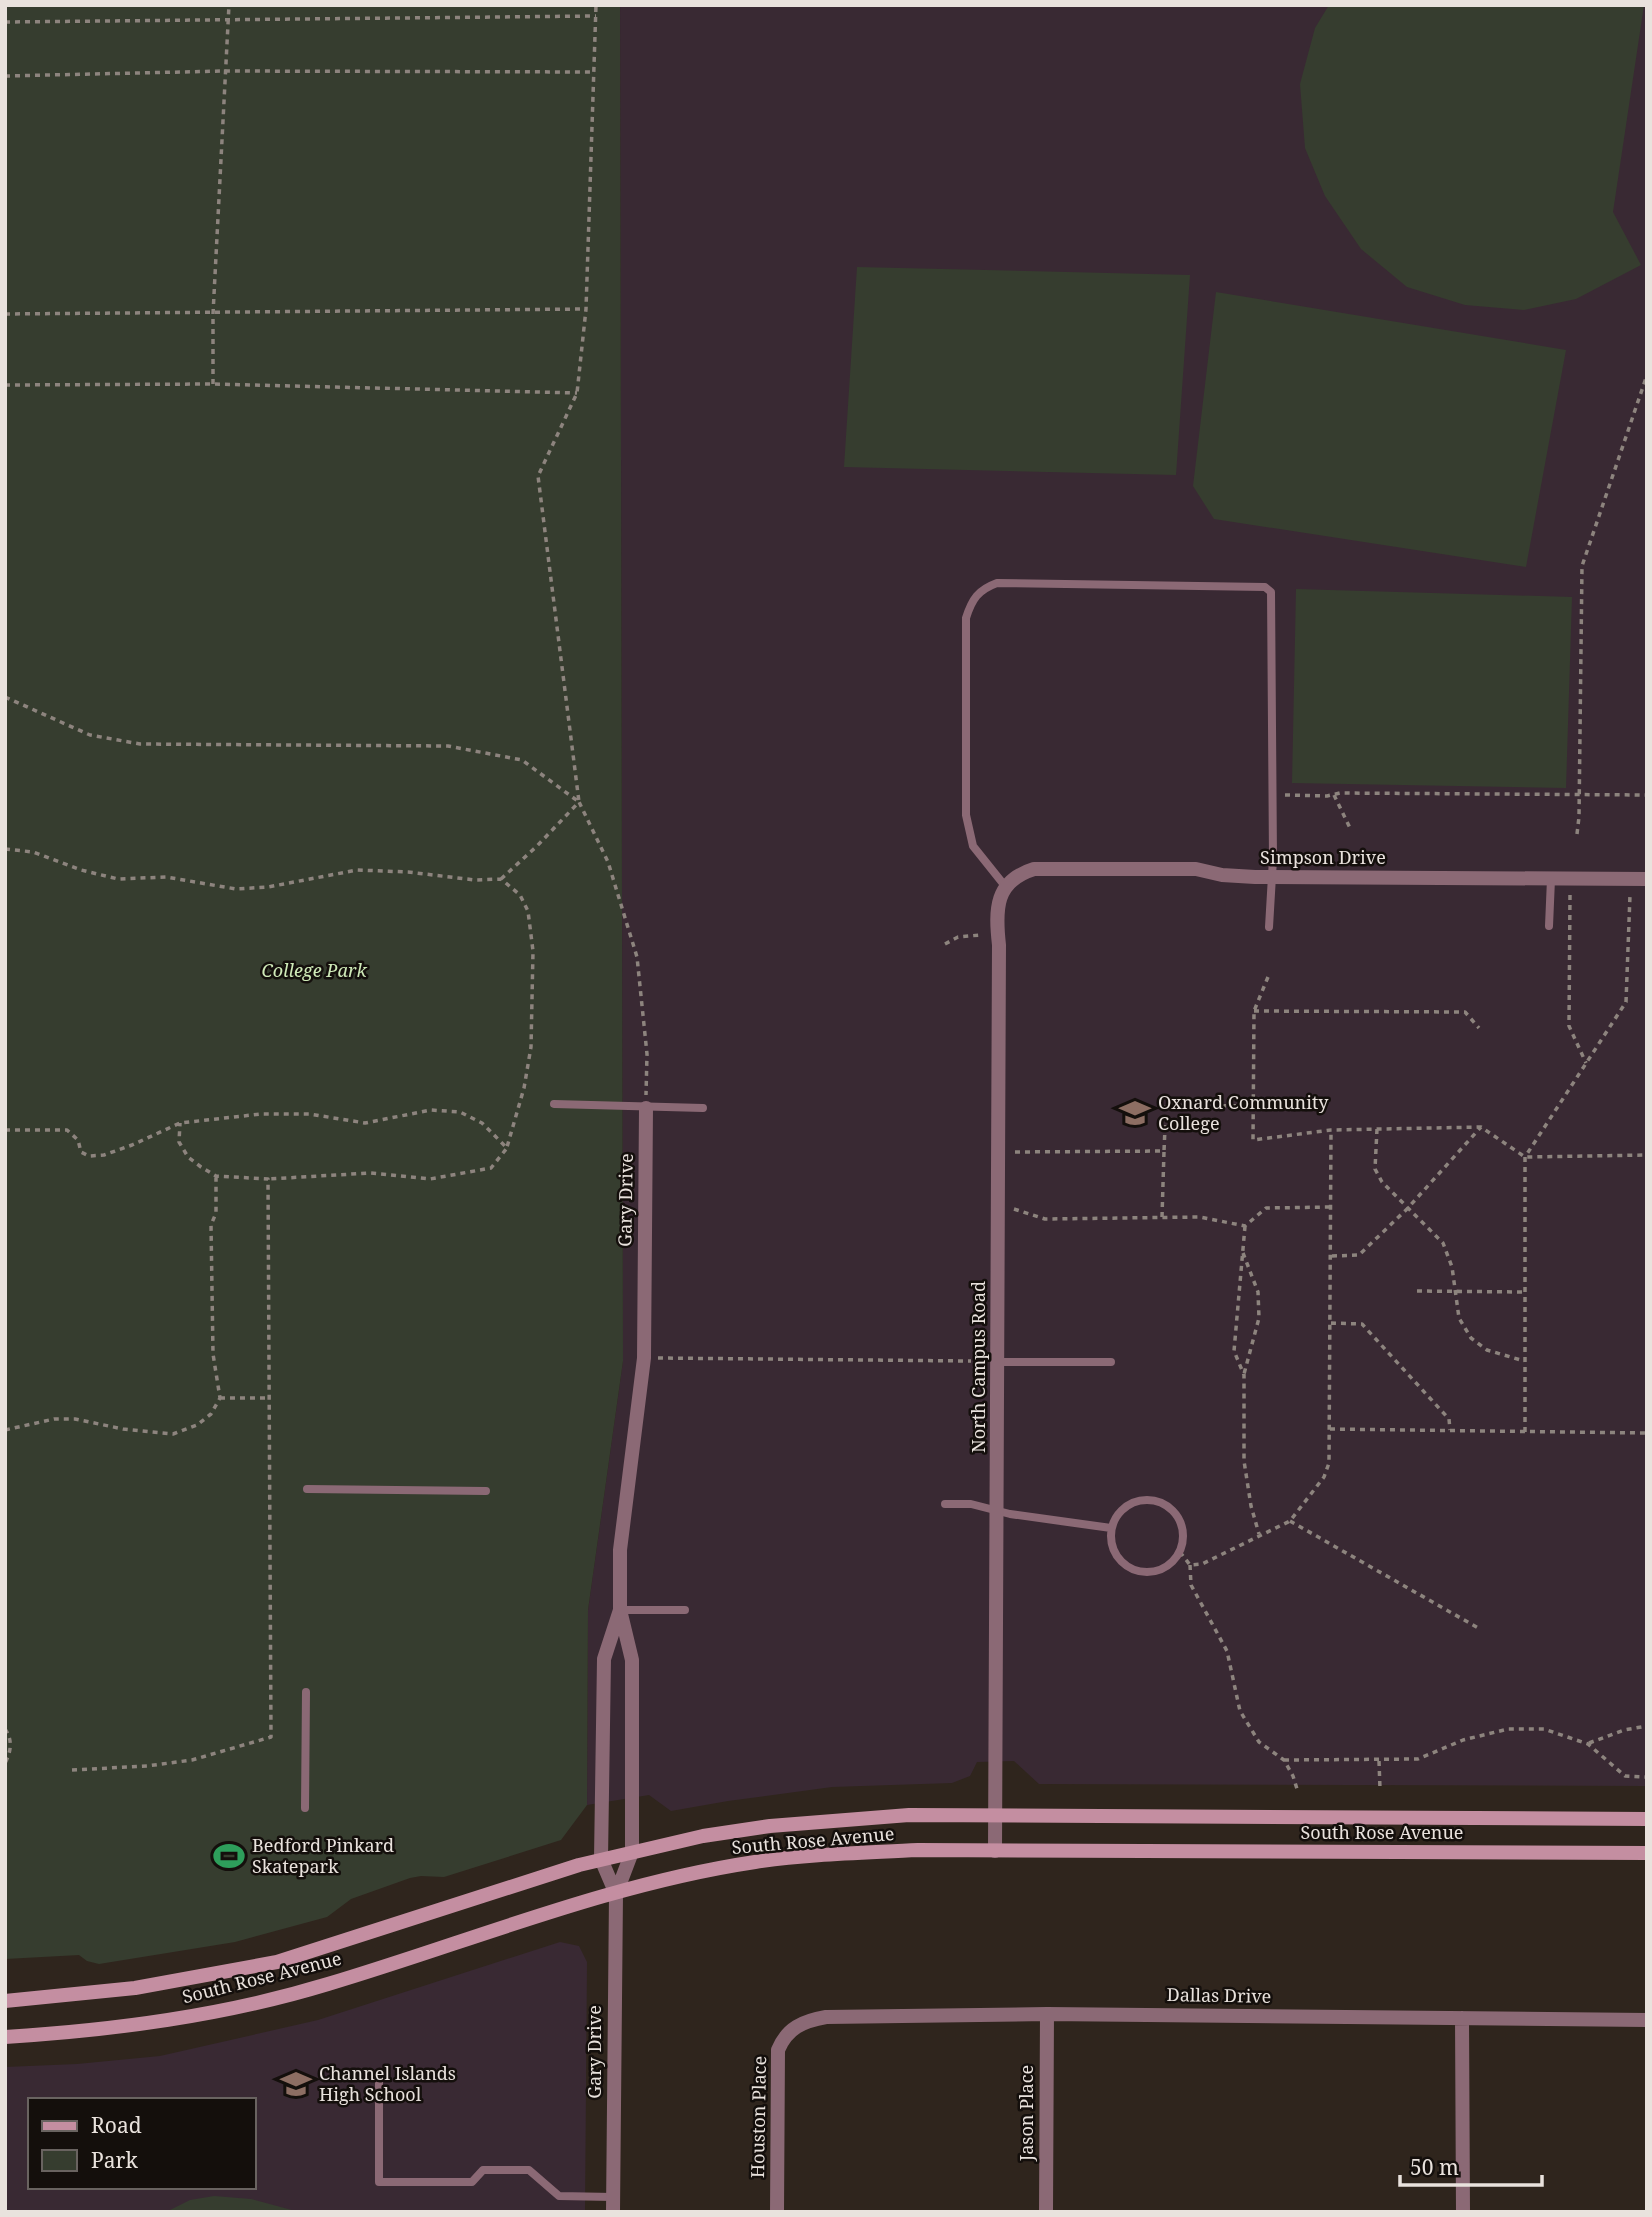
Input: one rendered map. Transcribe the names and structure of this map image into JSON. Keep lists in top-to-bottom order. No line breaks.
{"streets":{"main road":["South Rose Avenue"],"street":["Simpson Drive","Gary Drive","North Campus Road","Dallas Drive","Jason Place","Houston Place"]},"crossings":[["Simpson Drive","North Campus Road"],["Gary Drive","South Rose Avenue"],["North Campus Road","South Rose Avenue"],["Dallas Drive","Jason Place"],["Dallas Drive","Houston Place"]],"parks":["College Park"],"places":{"school or university":["Oxnard Community College","Channel Islands High School"],"sports":["Bedford Pinkard Skatepark"]},"legend":["Road","Park"],"scale_bar":"50 m"}
